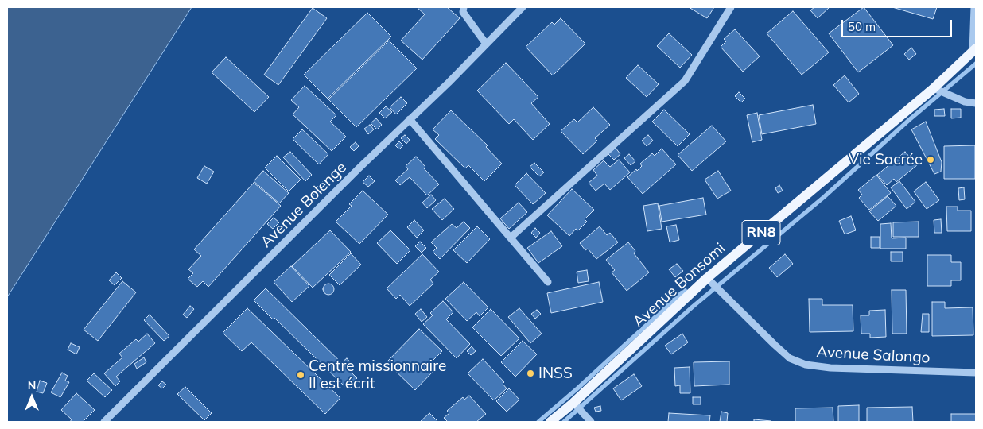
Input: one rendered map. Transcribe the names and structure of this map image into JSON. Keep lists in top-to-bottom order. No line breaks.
{"streets":{"main road":["RN8","Avenue Bonsomi"],"street":["Avenue Bolenge","Avenue Salongo"]},"crossings":[["Avenue Bonsomi","Avenue Salongo"]],"places":["Vie Sacrée","INSS","Centre missionnaire Il est écrit"],"scale_bar":"50 m","north":"top"}
